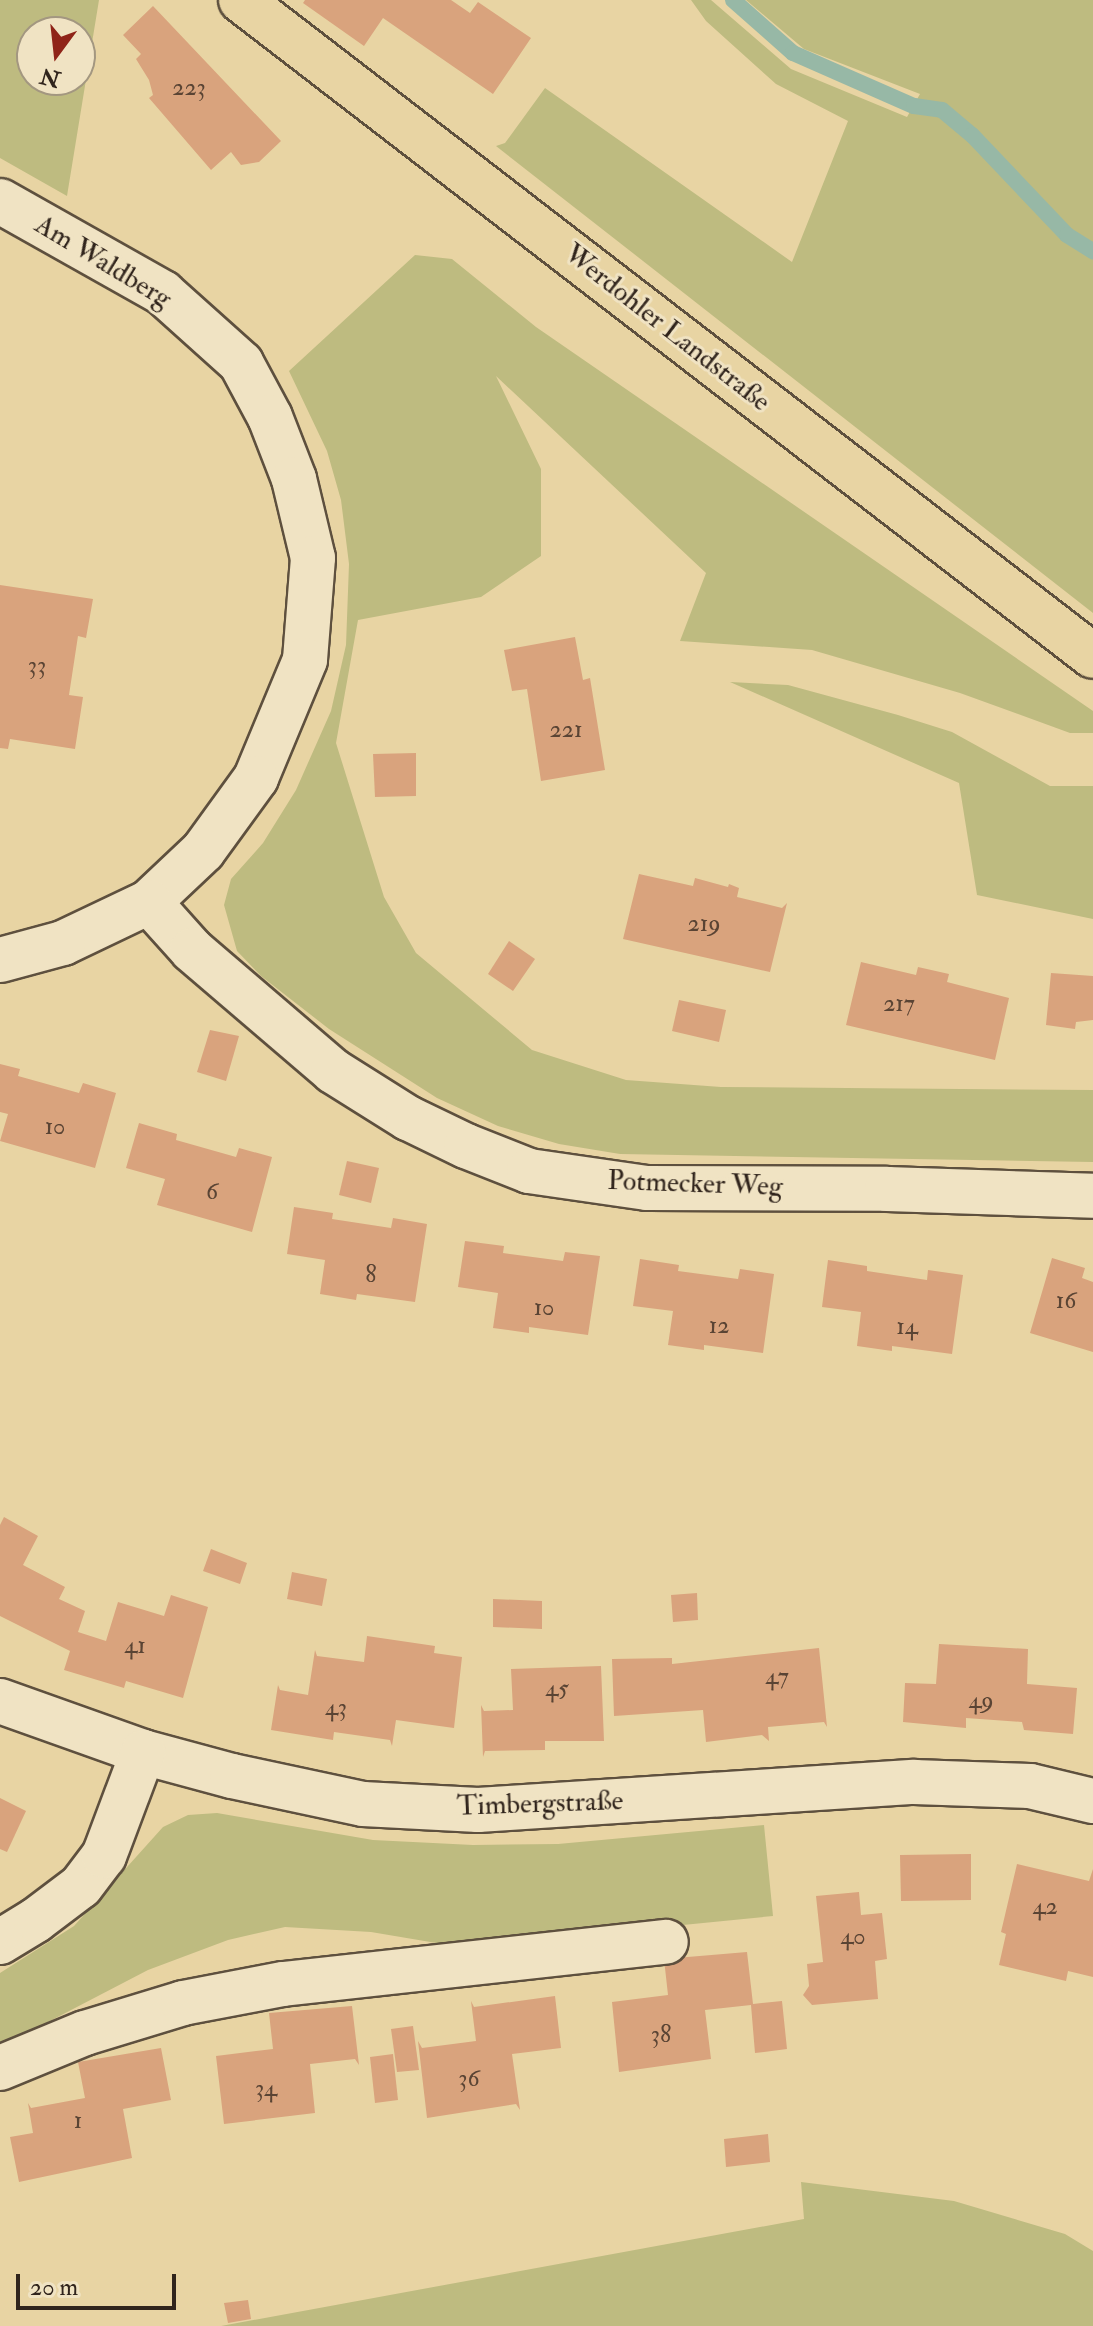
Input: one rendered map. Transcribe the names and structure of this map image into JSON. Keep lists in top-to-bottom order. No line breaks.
{"streets":{"main road":["Werdohler Landstraße"],"street":["Am Waldberg","Potmecker Weg","Timbergstraße"]},"crossings":[["Am Waldberg","Potmecker Weg"]],"house_numbers":["223","33","221","219","217","10","6","8","16","10","12","14","41","47","45","49","43","42","40","38","36","34","1"],"scale_bar":"20 m","north":"bottom"}
